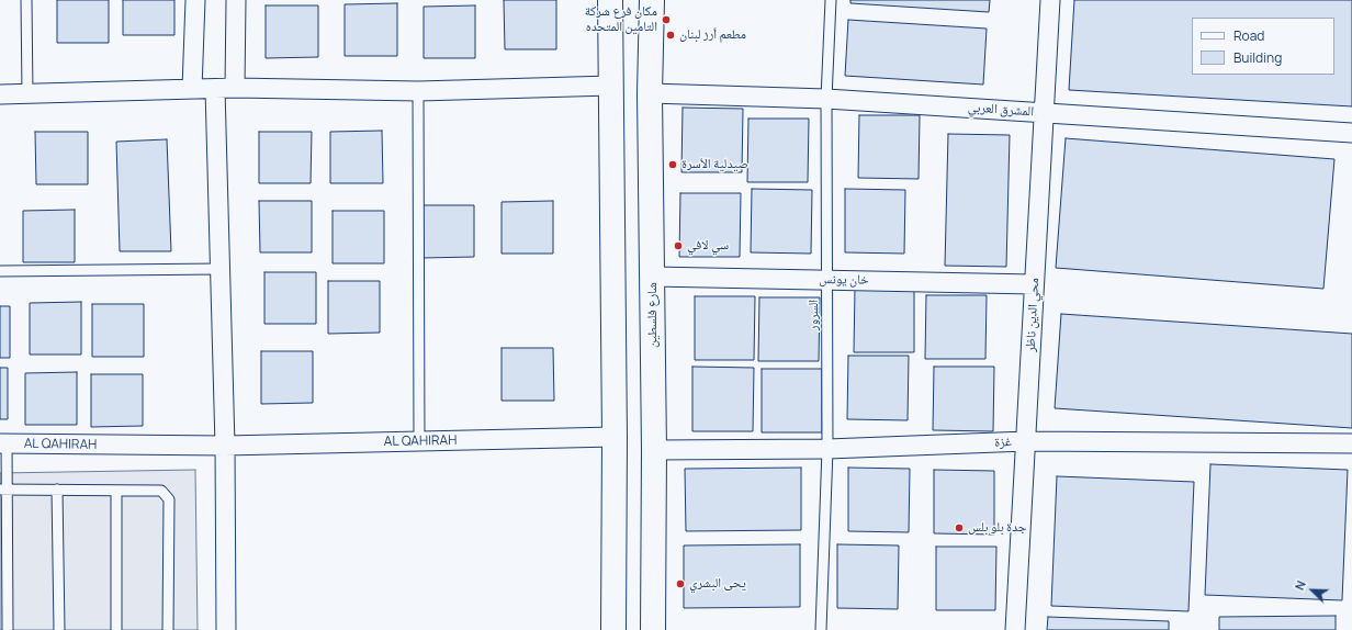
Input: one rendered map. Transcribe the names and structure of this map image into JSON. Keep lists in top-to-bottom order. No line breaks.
{"streets":{"main road":["شارع فلسطين"],"street":["المشرق العربي","خان يونس","محي الدين ناظر","AL QAHIRAH","غزة"],"lane":["السرور"]},"crossings":[["المشرق العربي","شارع فلسطين"],["المشرق العربي","السرور"],["المشرق العربي","محي الدين ناظر"],["خان يونس","شارع فلسطين"],["خان يونس","السرور"],["خان يونس","محي الدين ناظر"],["شارع فلسطين","غزة"],["السرور","غزة"],["محي الدين ناظر","غزة"]],"places":["مكان فرع شركة التامين المتحده","مطعم أرز لبنان","صيدلية الأسرة","سي لافي","جدة بلو بلس","يحى البشري"],"legend":["Road","Building"],"north":"top left"}
